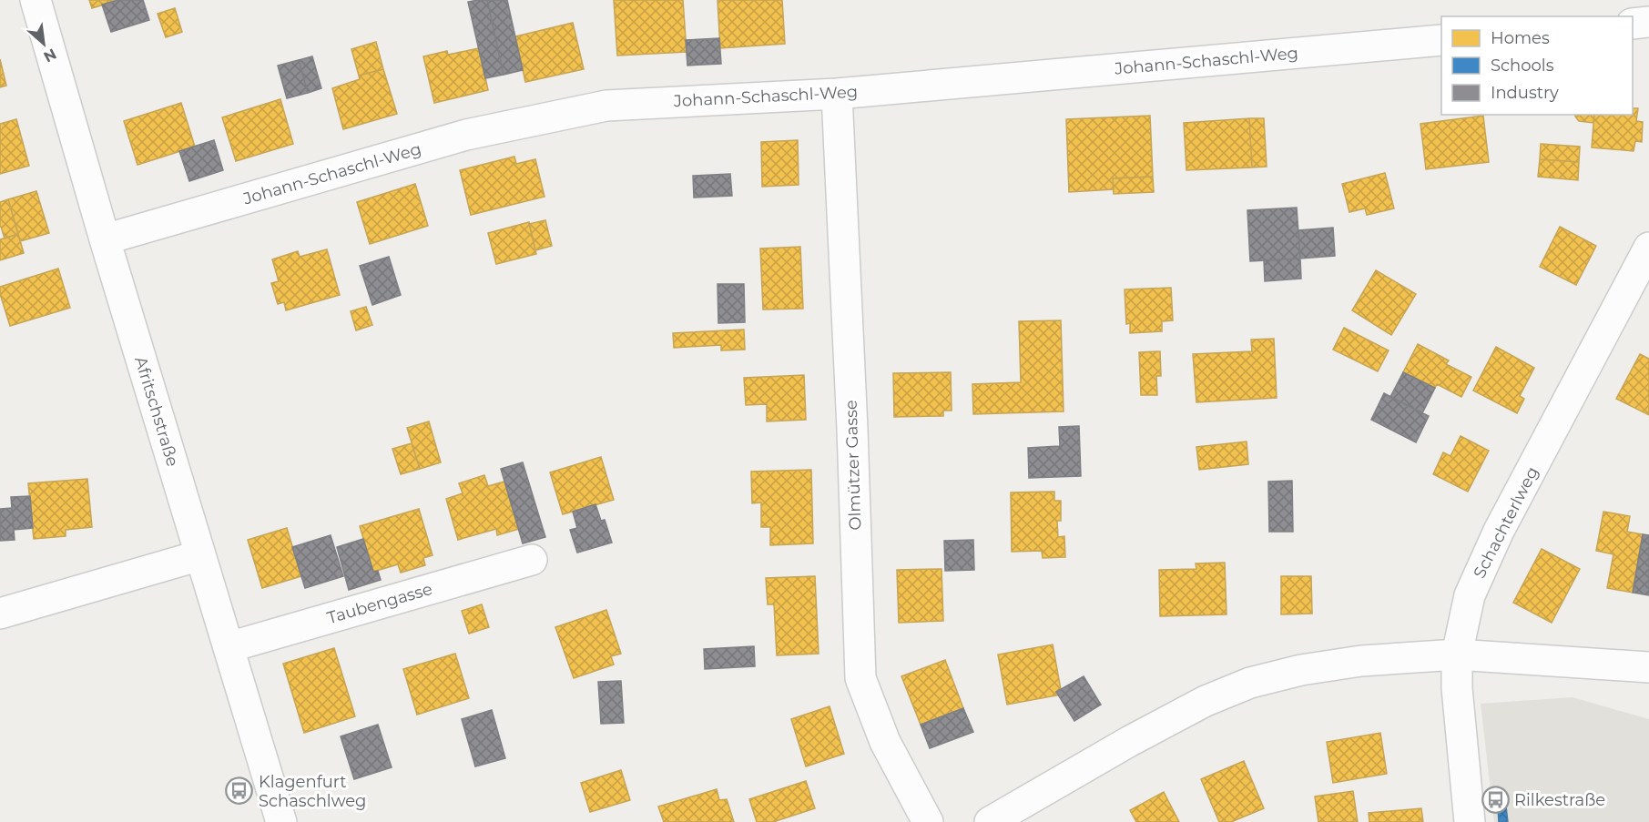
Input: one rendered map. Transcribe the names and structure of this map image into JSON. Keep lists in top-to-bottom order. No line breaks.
{"streets":{"street":["Johann-Schaschl-Weg","Afritschstraße","Olmützer Gasse","Schachterlweg","Taubengasse"]},"crossings":[["Johann-Schaschl-Weg","Afritschstraße"],["Johann-Schaschl-Weg","Olmützer Gasse"],["Afritschstraße","Taubengasse"]],"places":{"bus stop":["Klagenfurt Schaschlweg","Rilkestraße"]},"legend":["Homes","Schools","Industry"],"north":"bottom right"}
